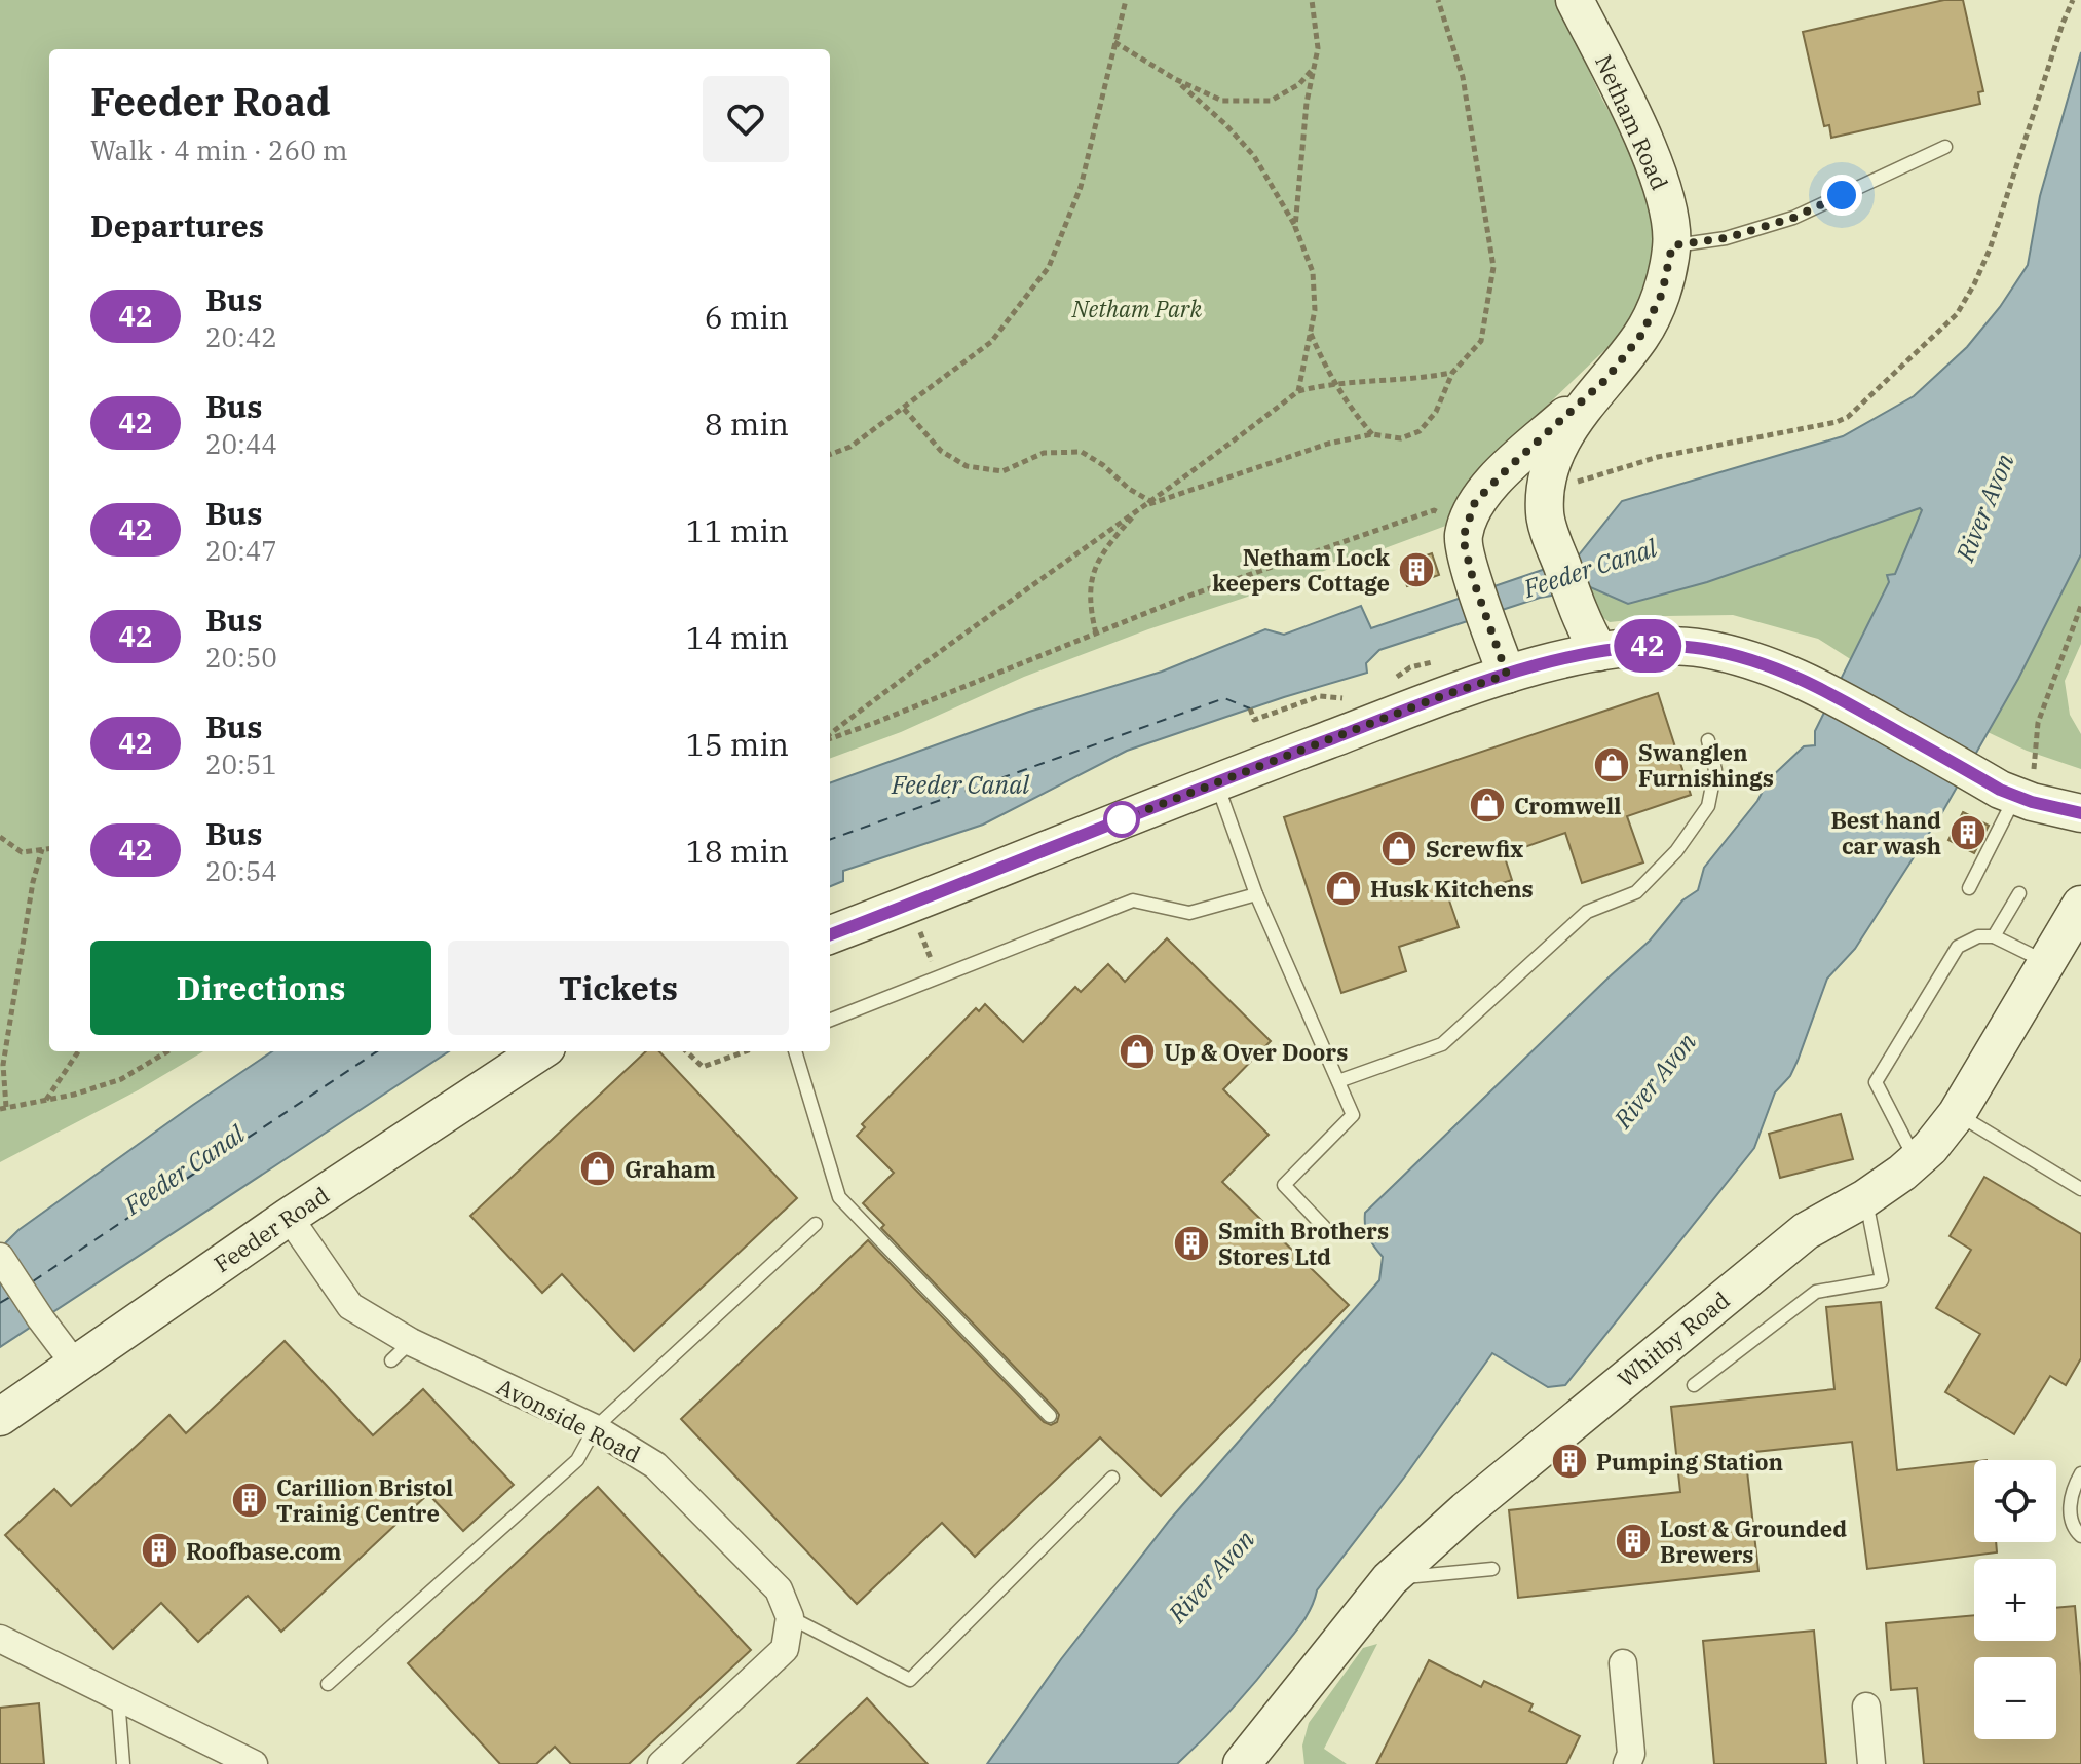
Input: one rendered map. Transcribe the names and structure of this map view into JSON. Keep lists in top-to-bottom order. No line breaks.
{"streets":{"street":["Netham Road","Feeder Road","Whitby Road","Avonside Road"]},"crossings":[["Feeder Road","Avonside Road"]],"water":["River Avon","Feeder Canal"],"parks":["Netham Park"],"places":{"building":["Netham Lock keepers Cottage","Best hand car wash","Smith Brothers Stores Ltd","Pumping Station","Carillion Bristol Trainig Centre","Lost & Grounded Brewers","Roofbase.com"],"shop":["Swanglen Furnishings","Cromwell","Screwfix","Husk Kitchens","Up & Over Doors","Graham"]},"lines":["bus line 42"],"page":{"on_map":"42","heading":[["Feeder Road","Walk · 4 min · 260 m"],"Departures"],"list":[{"mark":"42","name":"Bus","note":"20:42","value":"6 min"},{"mark":"42","name":"Bus","note":"20:44","value":"8 min"},{"mark":"42","name":"Bus","note":"20:47","value":"11 min"},{"mark":"42","name":"Bus","note":"20:50","value":"14 min"},{"mark":"42","name":"Bus","note":"20:51","value":"15 min"},{"mark":"42","name":"Bus","note":"20:54","value":"18 min"}],"buttons":["Directions","Tickets"],"map_buttons":["+","−"]}}
